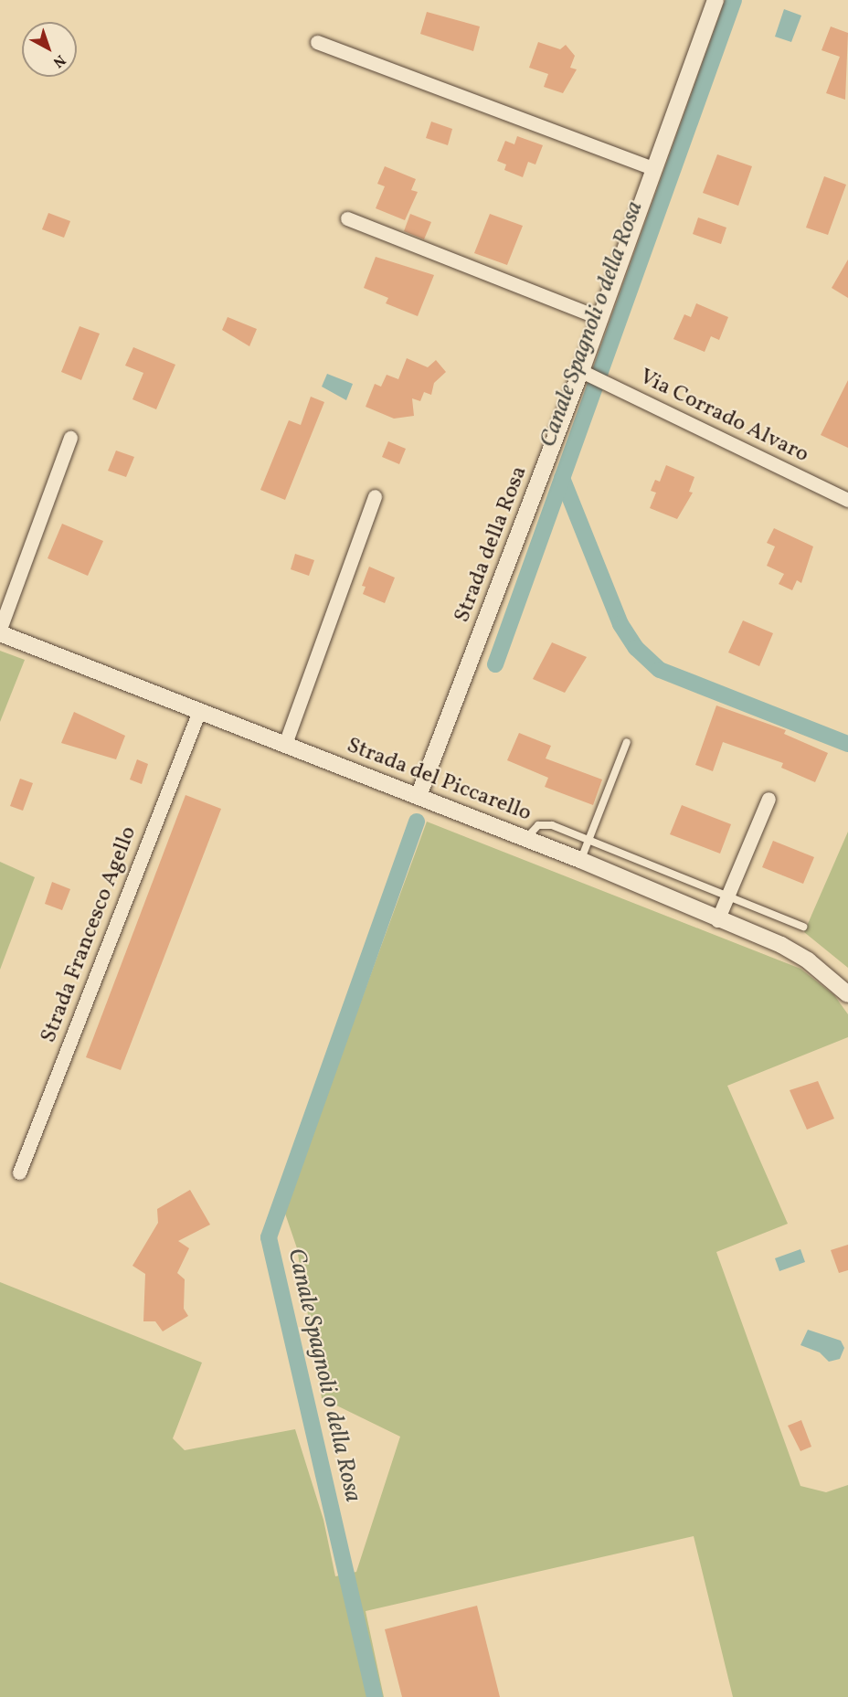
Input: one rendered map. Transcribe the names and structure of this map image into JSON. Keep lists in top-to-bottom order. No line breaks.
{"streets":{"street":["Via Corrado Alvaro","Strada della Rosa","Strada del Piccarello","Strada Francesco Agello"]},"crossings":[["Via Corrado Alvaro","Strada della Rosa"],["Strada della Rosa","Strada del Piccarello"],["Strada del Piccarello","Strada Francesco Agello"]],"water":["Canale Spagnoli o della Rosa"],"north":"bottom right"}
